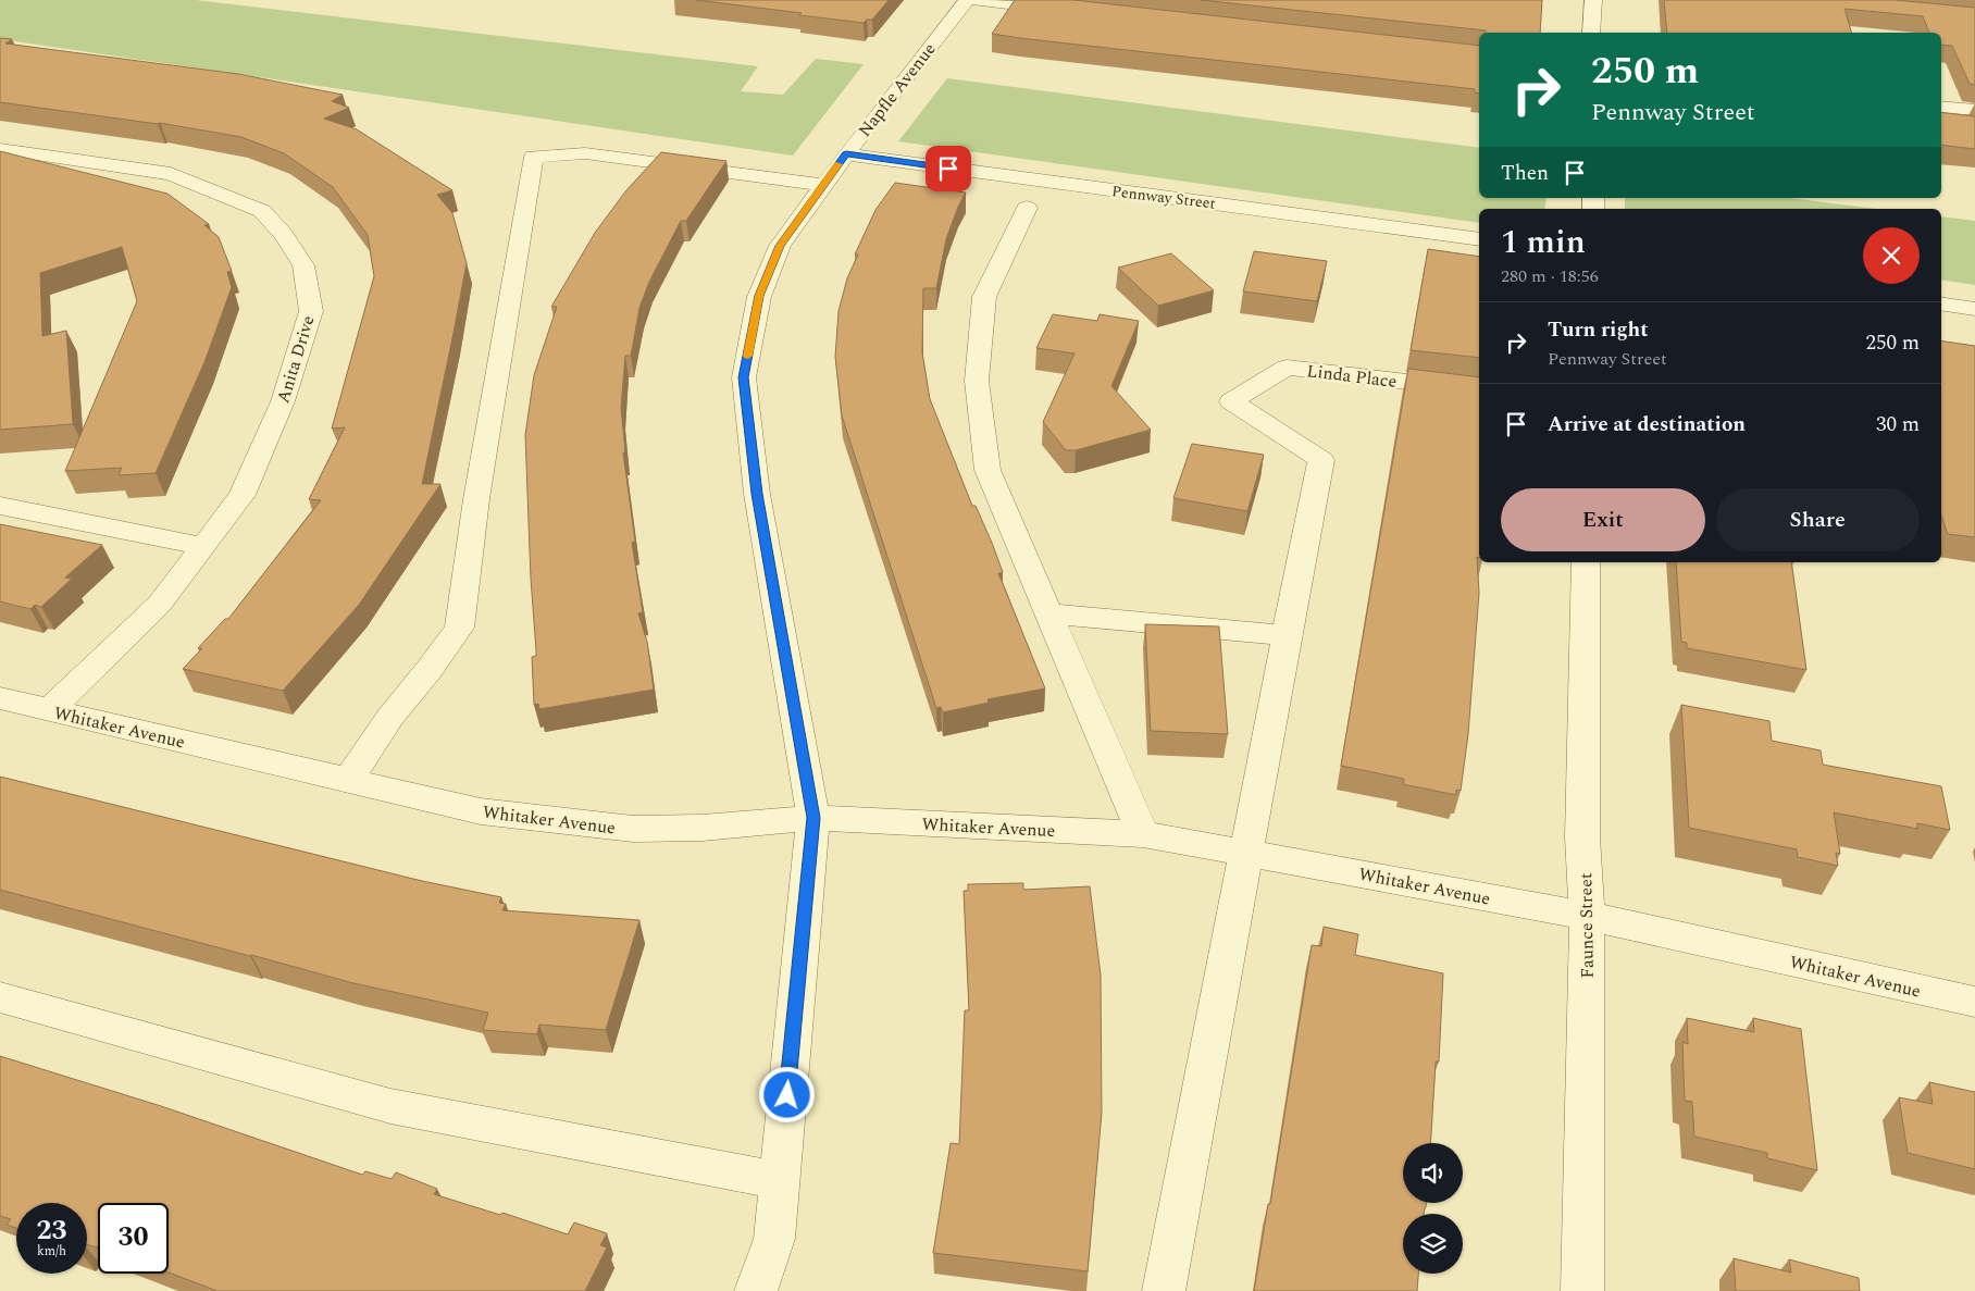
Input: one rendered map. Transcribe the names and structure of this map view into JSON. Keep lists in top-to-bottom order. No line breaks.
{"streets":{"street":["Napfle Avenue","Pennway Street","Anita Drive","Linda Place","Whitaker Avenue","Faunce Street"]},"crossings":[["Napfle Avenue","Pennway Street"],["Napfle Avenue","Whitaker Avenue"],["Anita Drive","Whitaker Avenue"],["Whitaker Avenue","Faunce Street"]],"page":{"turn":["250 m","Pennway Street"],"then":"Then","heading":["1 min","280 m · 18:56"],"list":[{"name":"Turn right","note":"Pennway Street","value":"250 m"},{"name":"Arrive at destination","value":"30 m"}],"buttons":["Exit","Share"],"speed":"23 km/h","limit":"30"}}
